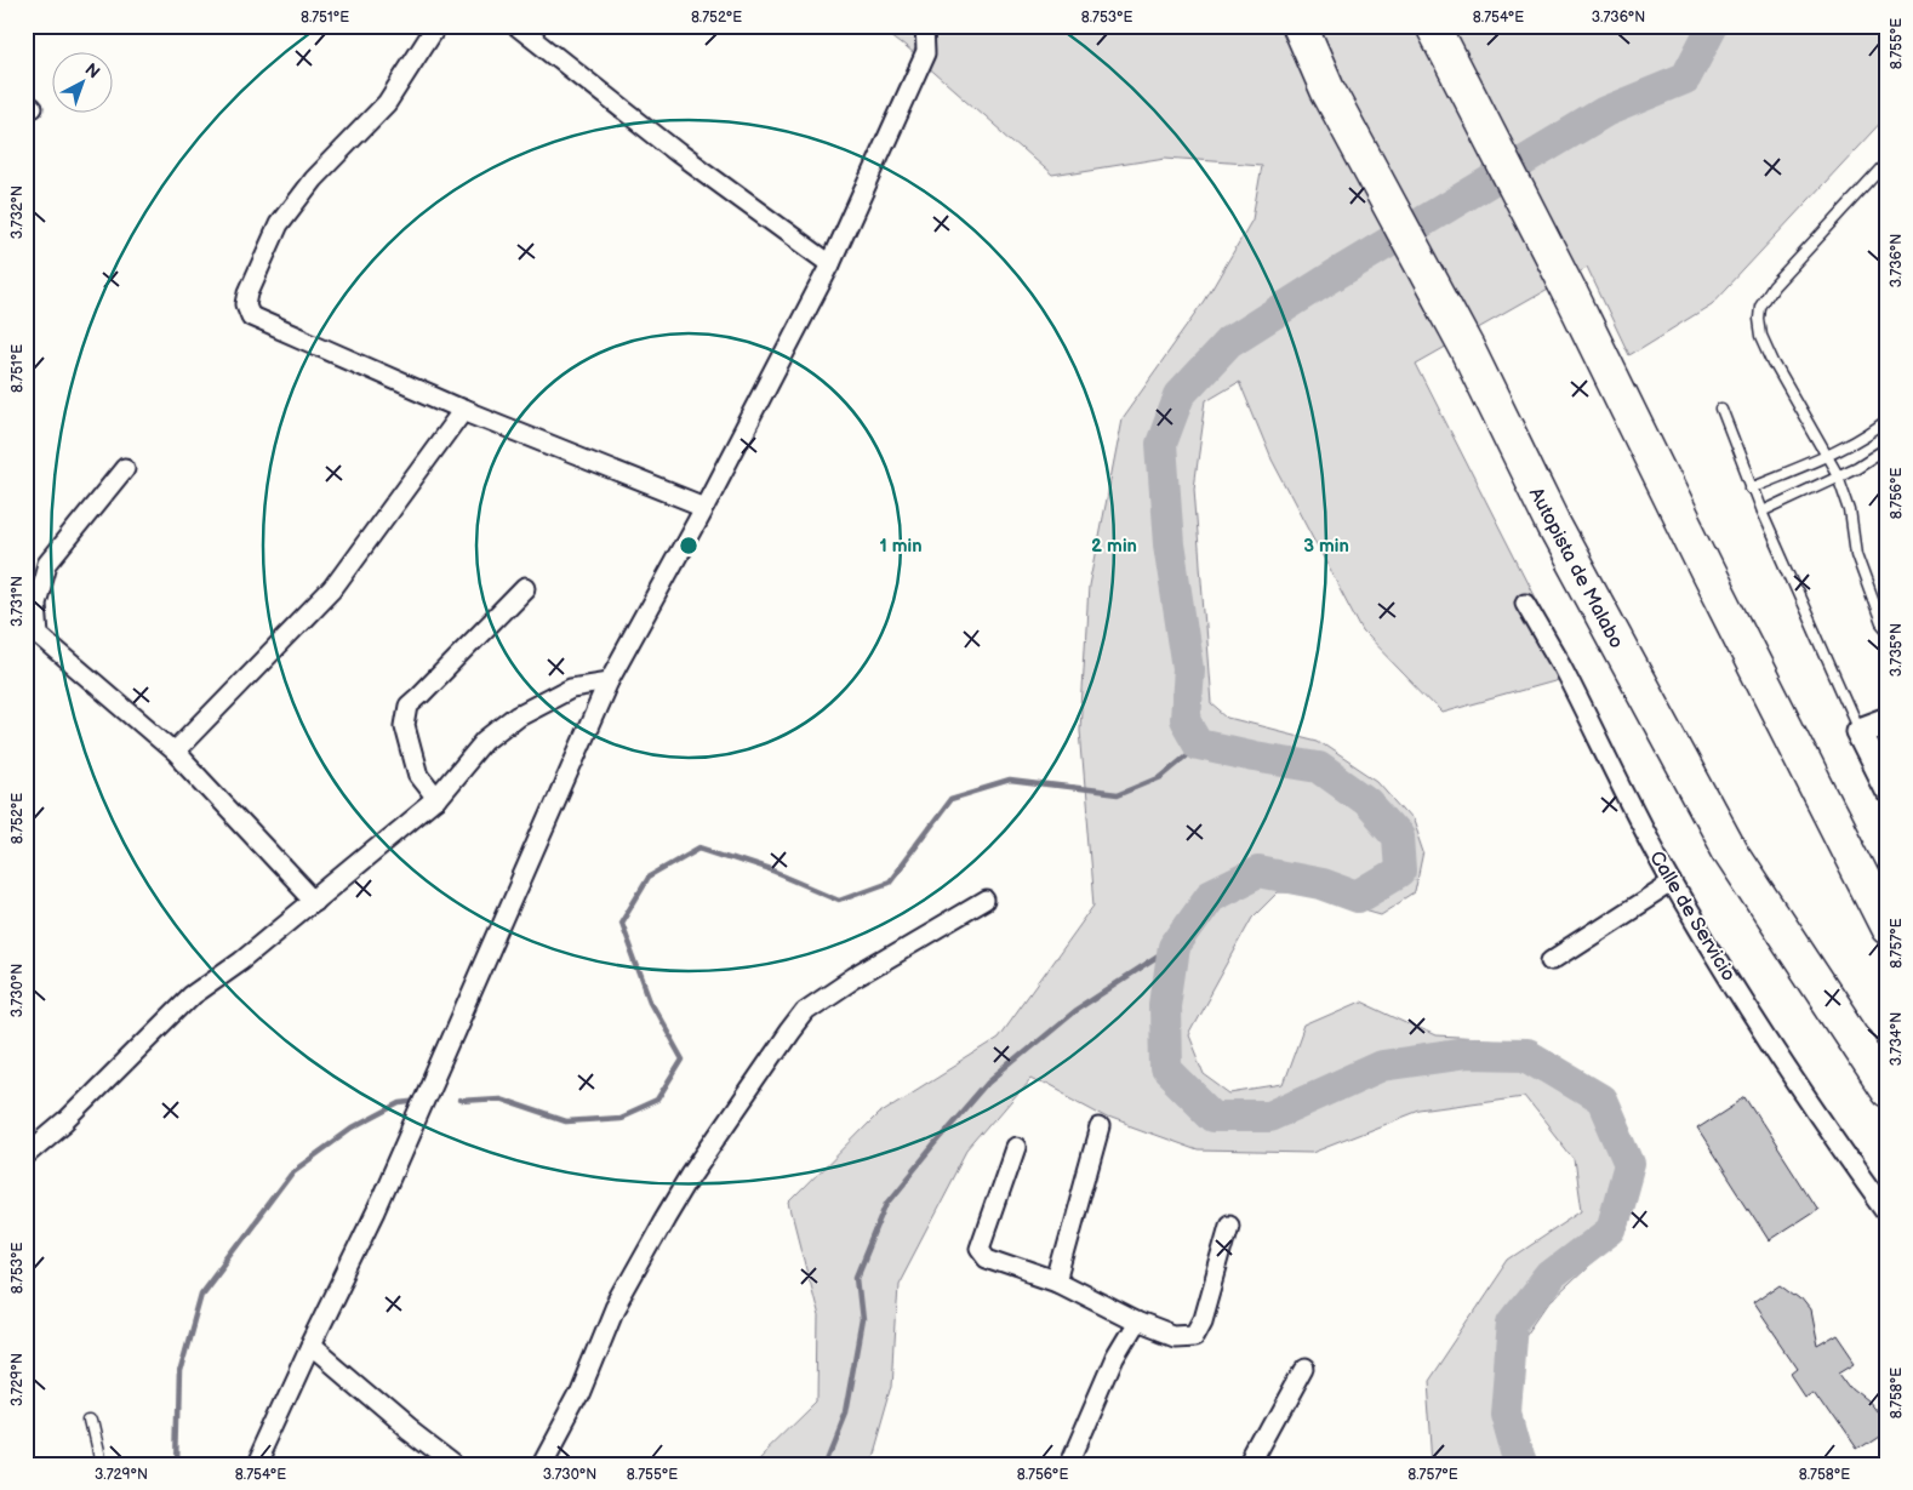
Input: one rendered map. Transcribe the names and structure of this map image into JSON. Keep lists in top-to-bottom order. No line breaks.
{"streets":{"highway":["Autopista de Malabo"],"street":["Calle de Servicio"]},"north":"top right","coordinates":["8.751°E","8.752°E","8.753°E","8.754°E","3.736°N","8.755°E","3.732°N","8.756°E","3.731°N","3.735°N","8.757°E","3.730°N","3.734°N","3.729°N","8.758°E"],"rings":["1 min","2 min","3 min"]}
